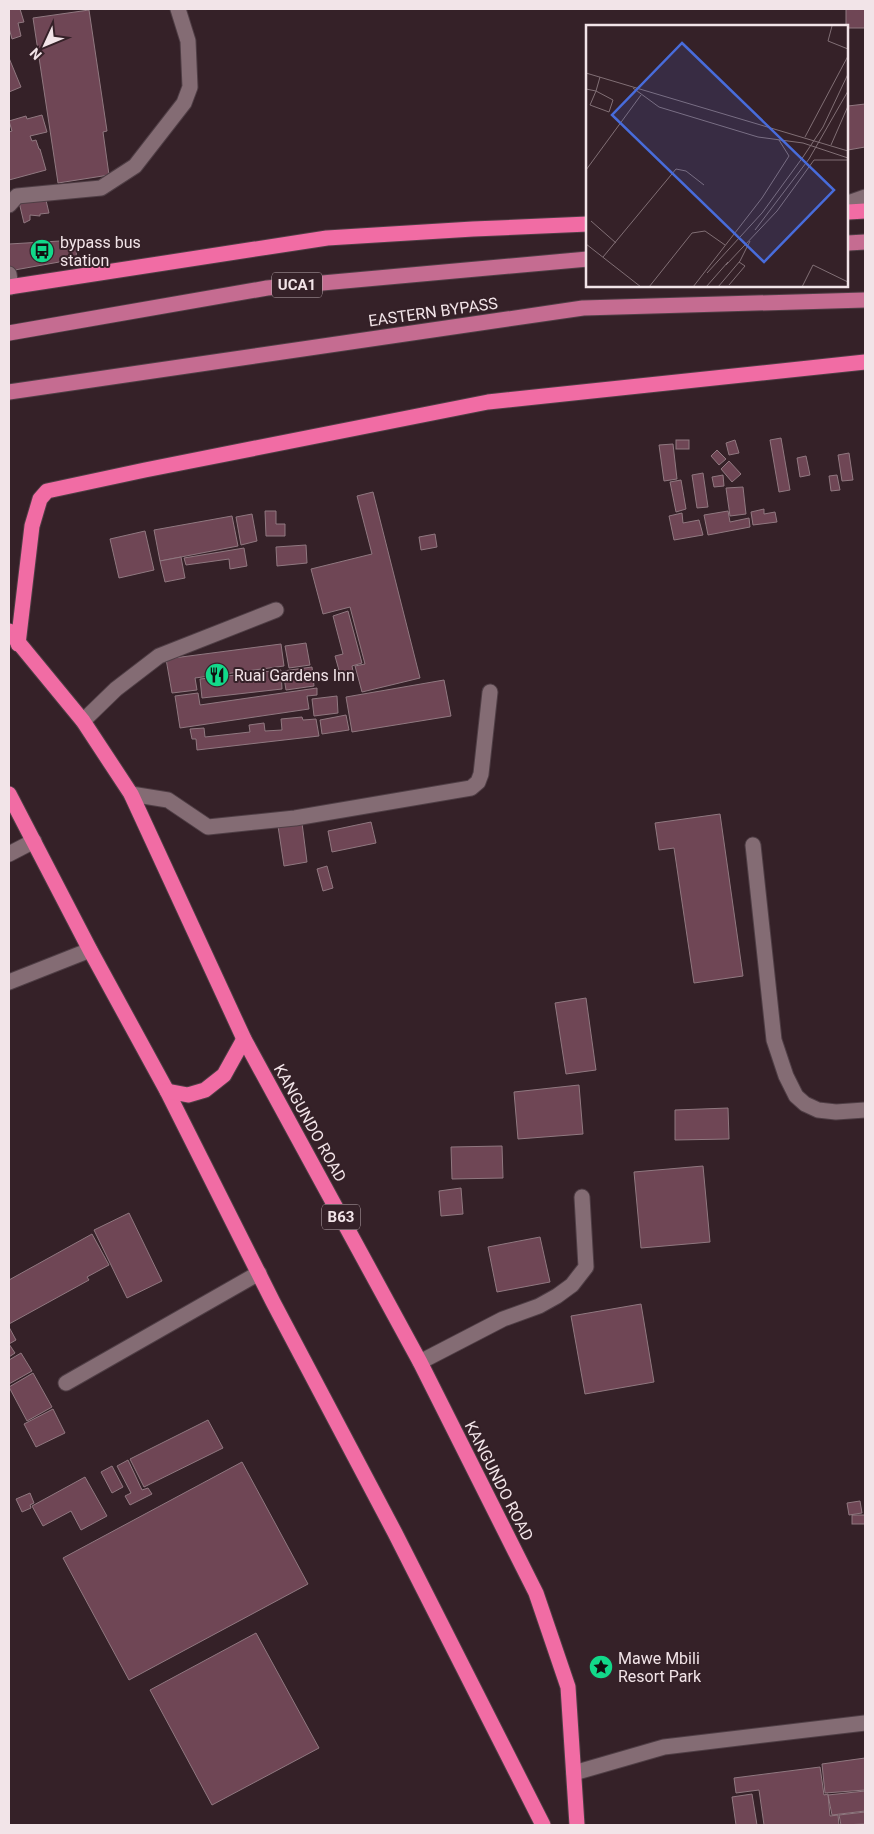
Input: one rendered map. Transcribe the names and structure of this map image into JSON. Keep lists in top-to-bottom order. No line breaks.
{"streets":{"highway":["KANGUNDO ROAD","B63"],"main road":["UCA1","EASTERN BYPASS"]},"places":{"bus stop":["bypass bus station"],"restaurant":["Ruai Gardens Inn"],"place":["Mawe Mbili Resort Park"]},"north":"bottom left"}
